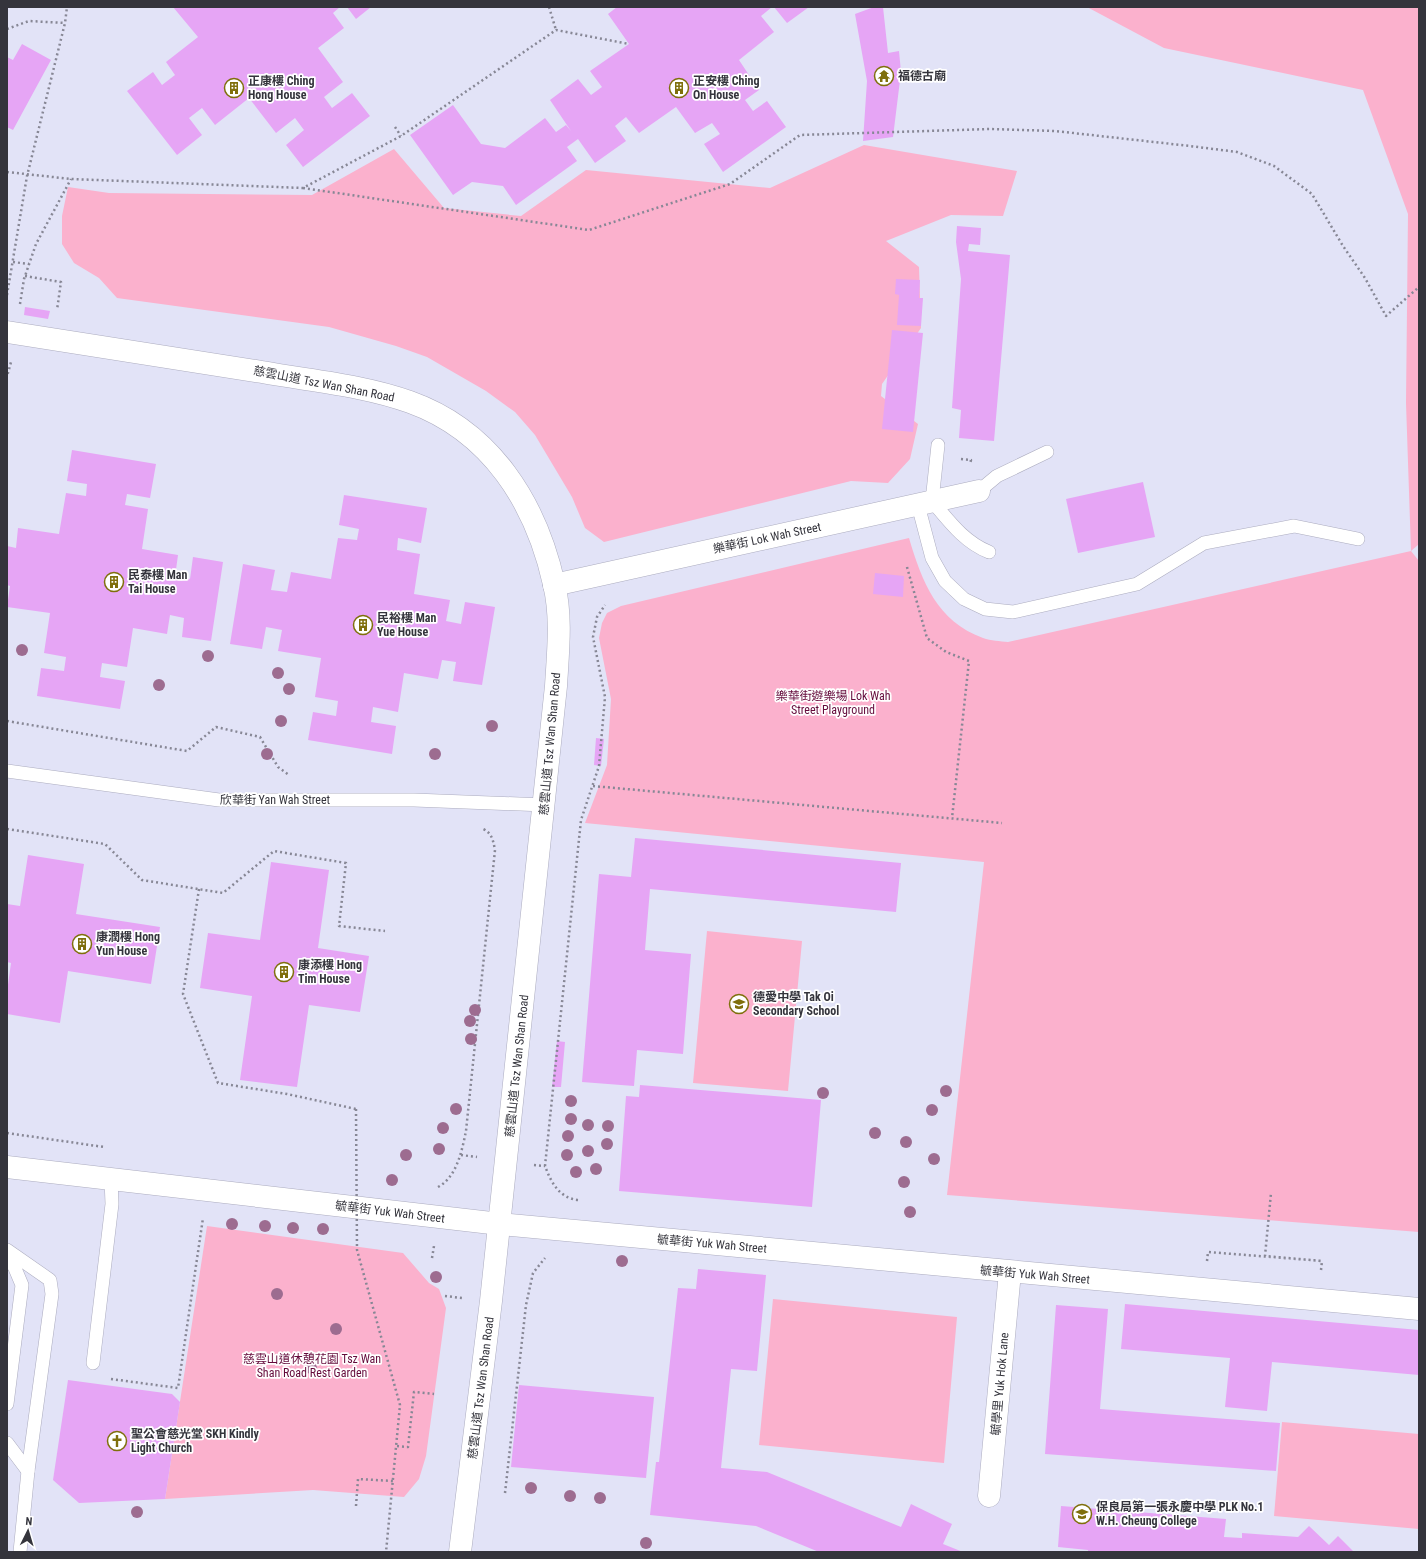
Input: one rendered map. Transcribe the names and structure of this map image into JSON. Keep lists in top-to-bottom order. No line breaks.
{"streets":{"street":["慈雲山道 Tsz Wan Shan Road","樂華街 Lok Wah Street","毓華街 Yuk Wah Street","毓學里 Yuk Hok Lane"],"lane":["欣華街 Yan Wah Street"]},"crossings":[["慈雲山道 Tsz Wan Shan Road","樂華街 Lok Wah Street"],["慈雲山道 Tsz Wan Shan Road","欣華街 Yan Wah Street"],["慈雲山道 Tsz Wan Shan Road","毓華街 Yuk Wah Street"],["毓華街 Yuk Wah Street","毓學里 Yuk Hok Lane"]],"parks":["樂華街遊樂場 Lok Wah Street Playground","慈雲山道休憩花園 Tsz Wan Shan Road Rest Garden"],"places":{"temple":["福德古廟"],"building":["正康樓 Ching Hong House","正安樓 Ching On House","民泰樓 Man Tai House","民裕樓 Man Yue House","康潤樓 Hong Yun House","康添樓 Hong Tim House"],"school or university":["德愛中學 Tak Oi Secondary School","保良局第一張永慶中學 PLK No.1 W.H. Cheung College"],"church":["聖公會慈光堂 SKH Kindly Light Church"]},"north":"top"}
